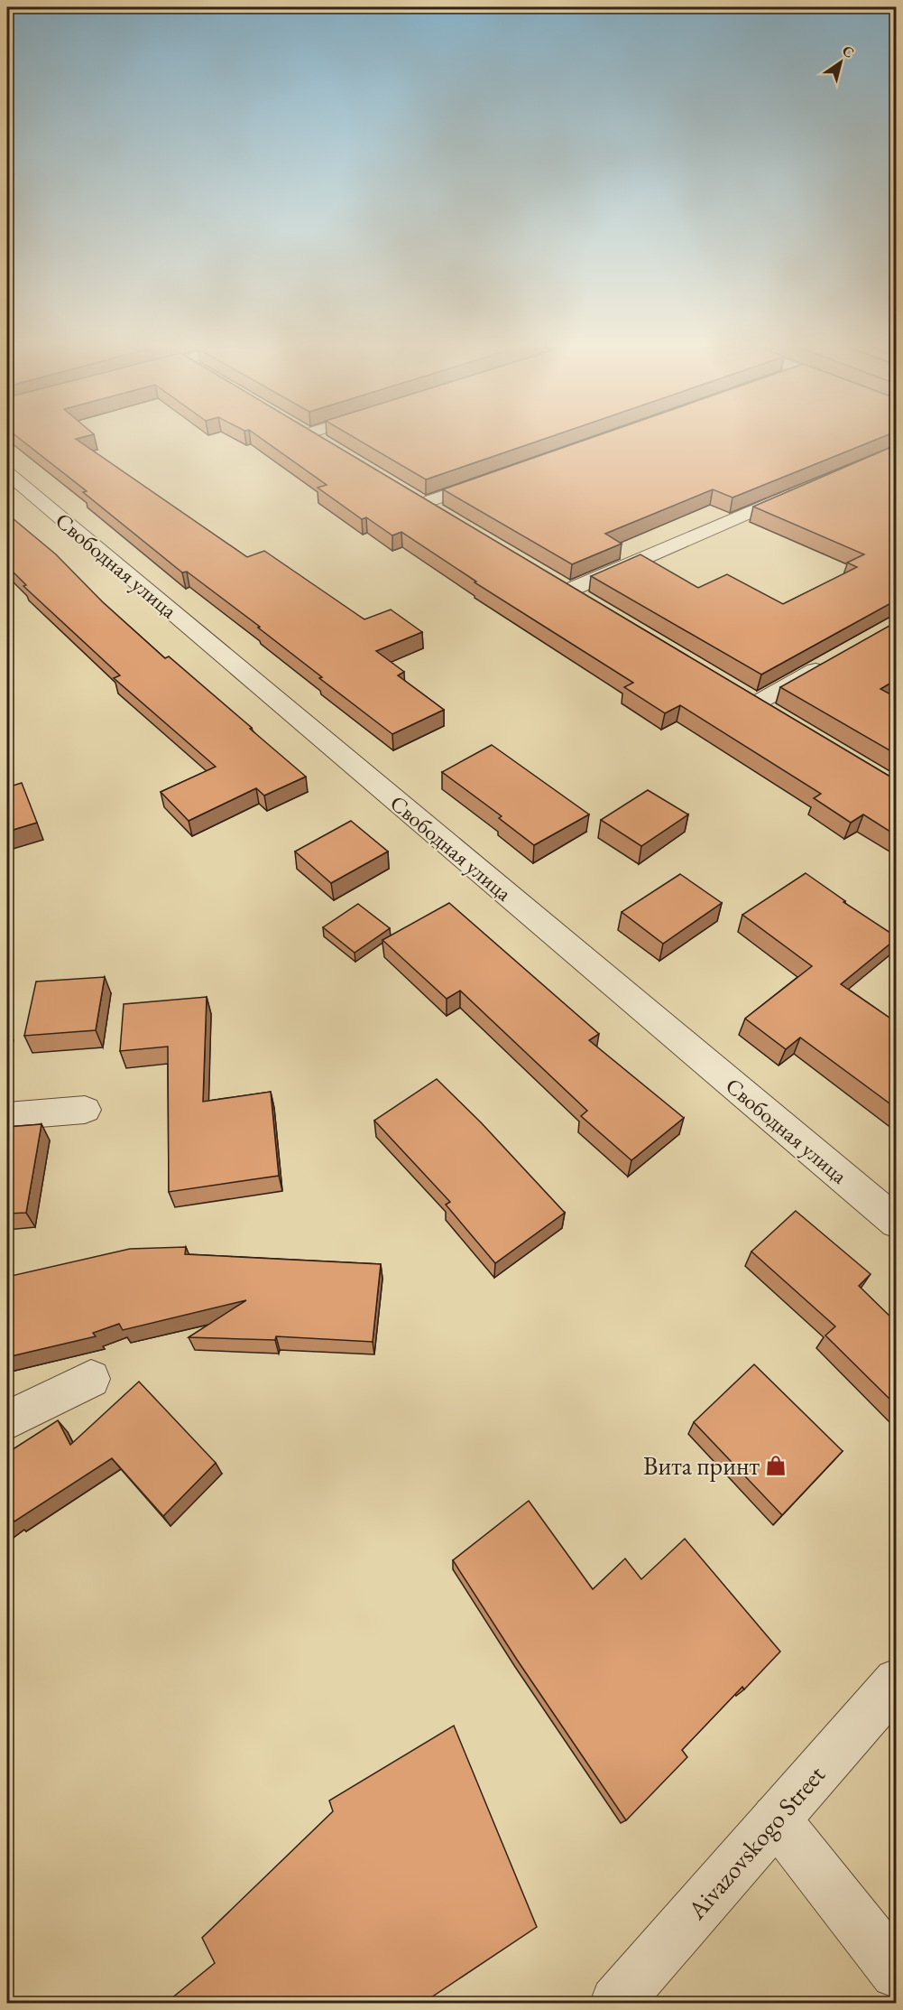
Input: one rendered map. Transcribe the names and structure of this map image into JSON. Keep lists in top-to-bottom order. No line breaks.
{"streets":{"street":["Свободная улица","Aivazovskogo Street"]},"places":{"shop":["Вита принт"]},"north":"top right"}
